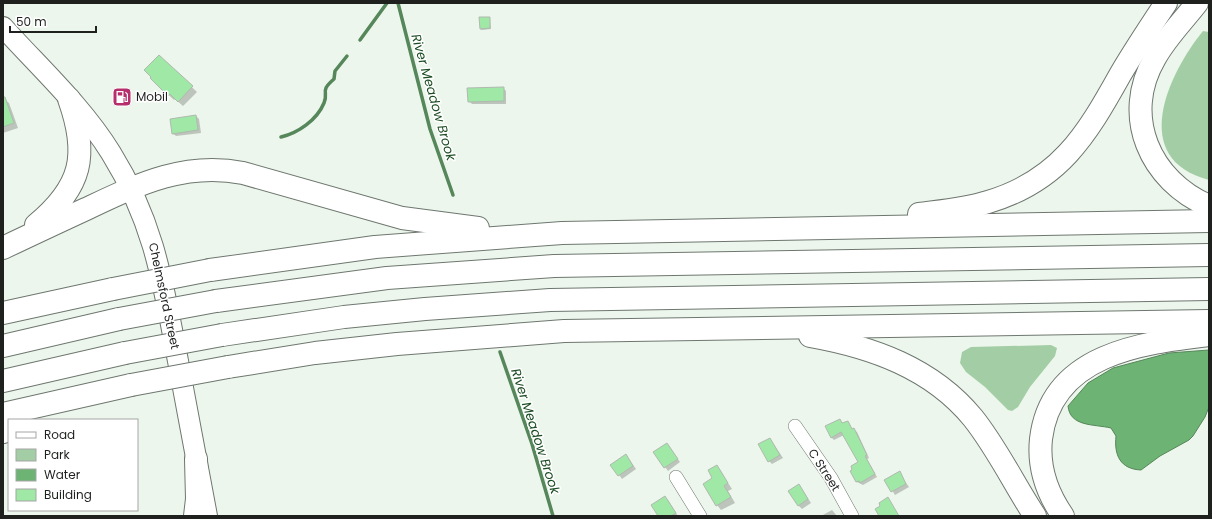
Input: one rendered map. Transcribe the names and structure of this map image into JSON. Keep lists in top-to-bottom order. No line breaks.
{"streets":{"main road":["Chelmsford Street"],"street":["C Street"]},"water":["River Meadow Brook"],"places":{"fuel station":["Mobil"]},"legend":["Road","Park","Water","Building"],"scale_bar":"50 m"}
